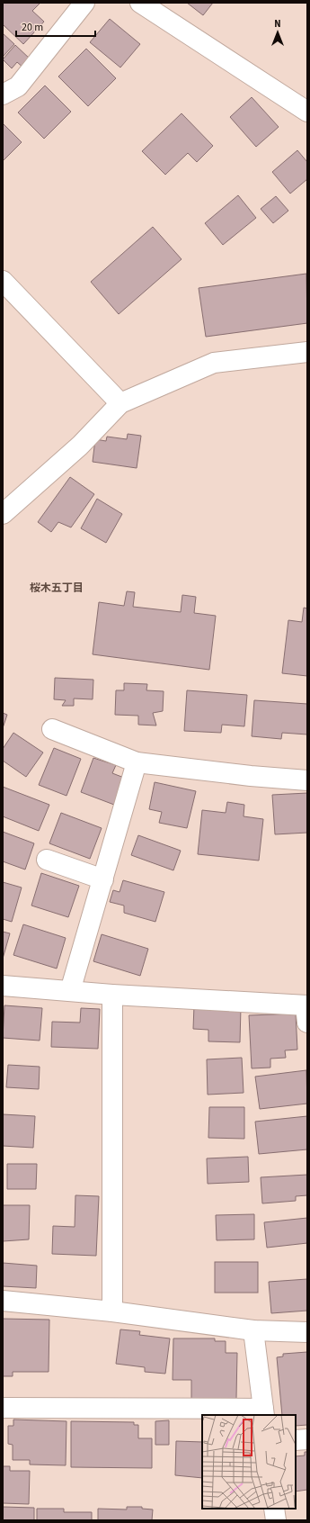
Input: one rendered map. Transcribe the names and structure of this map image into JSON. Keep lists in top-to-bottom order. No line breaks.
{"districts":["桜木五丁目"],"scale_bar":"20 m","north":"top"}
